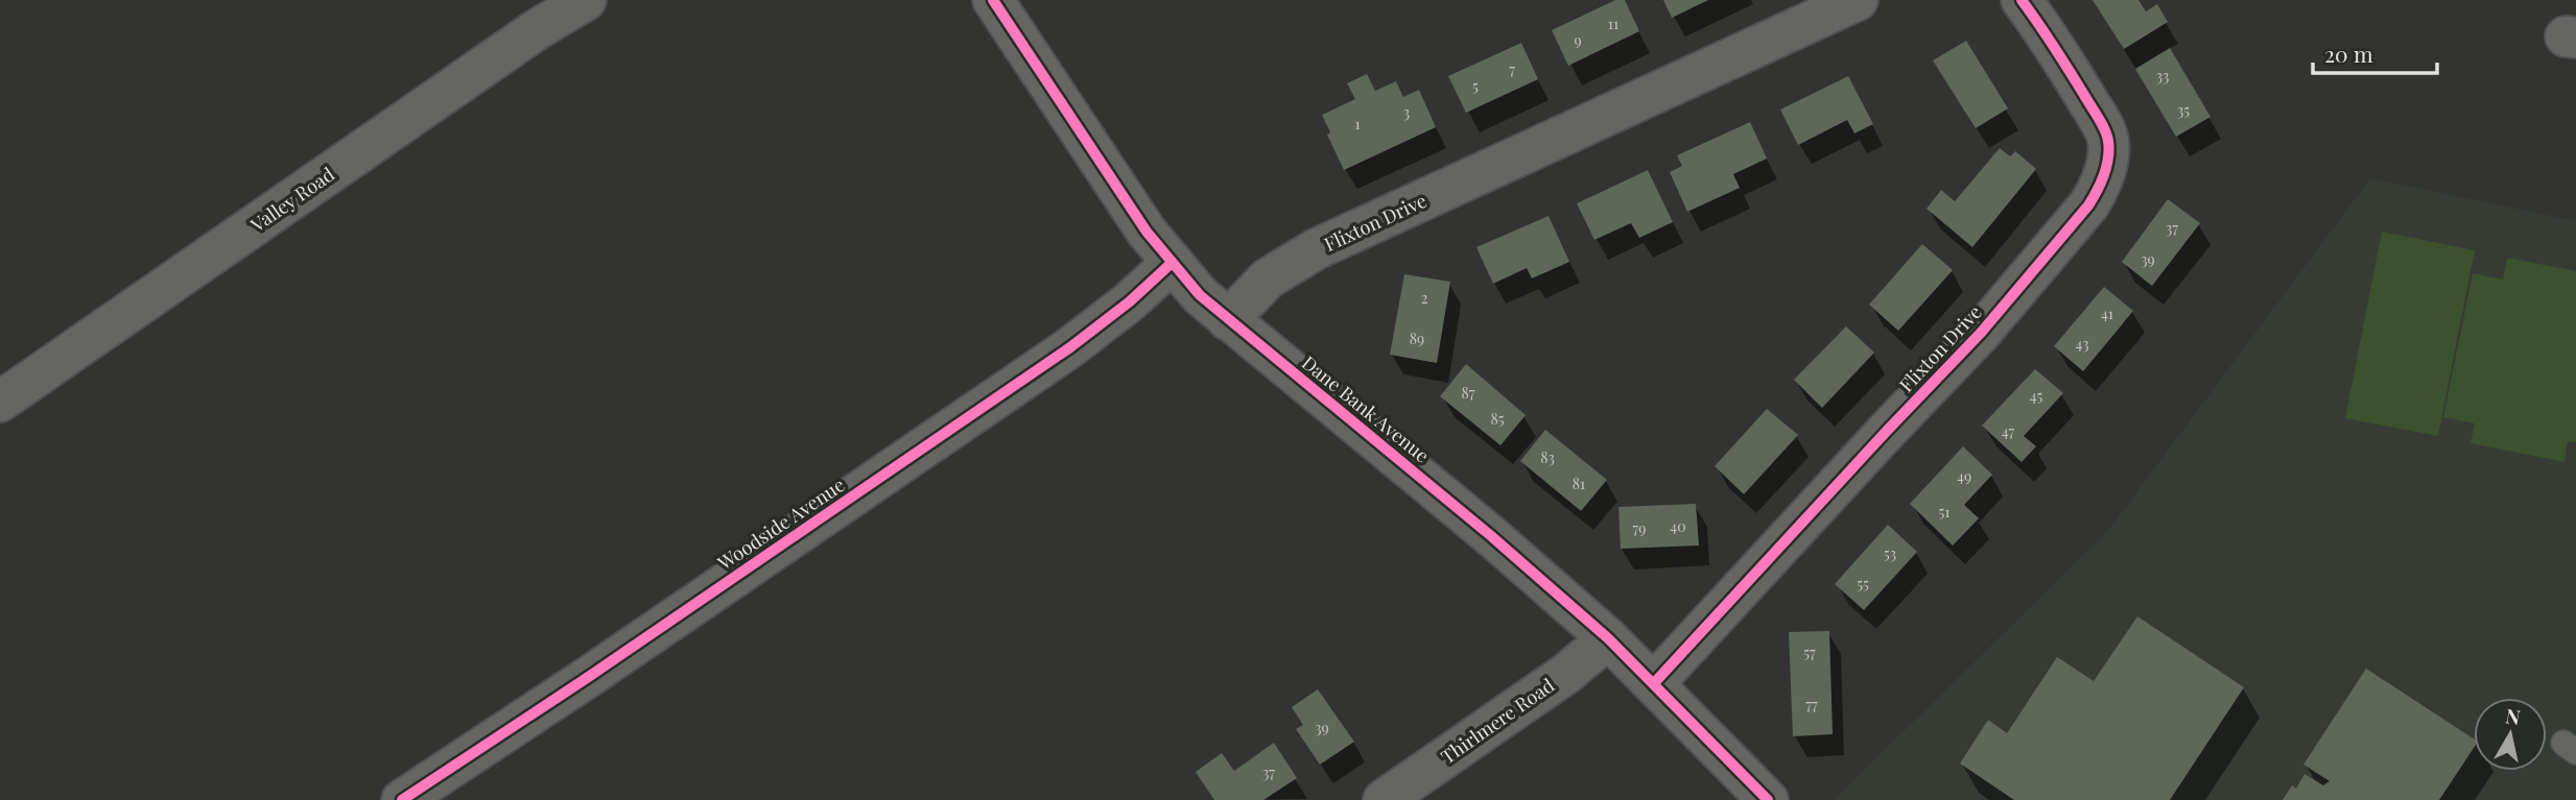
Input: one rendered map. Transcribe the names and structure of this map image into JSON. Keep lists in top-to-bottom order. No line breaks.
{"streets":{"street":["Valley Road","Flixton Drive","Dane Bank Avenue","Woodside Avenue","Thirlmere Road"]},"crossings":[["Flixton Drive","Dane Bank Avenue"],["Dane Bank Avenue","Woodside Avenue"],["Dane Bank Avenue","Thirlmere Road"]],"house_numbers":["11","9","7","33","5","35","3","1","37","39","2","41","89","43","87","45","85","47","83","49","81","51","40","79","53","55","57","77","39","37"],"scale_bar":"20 m","north":"top"}
